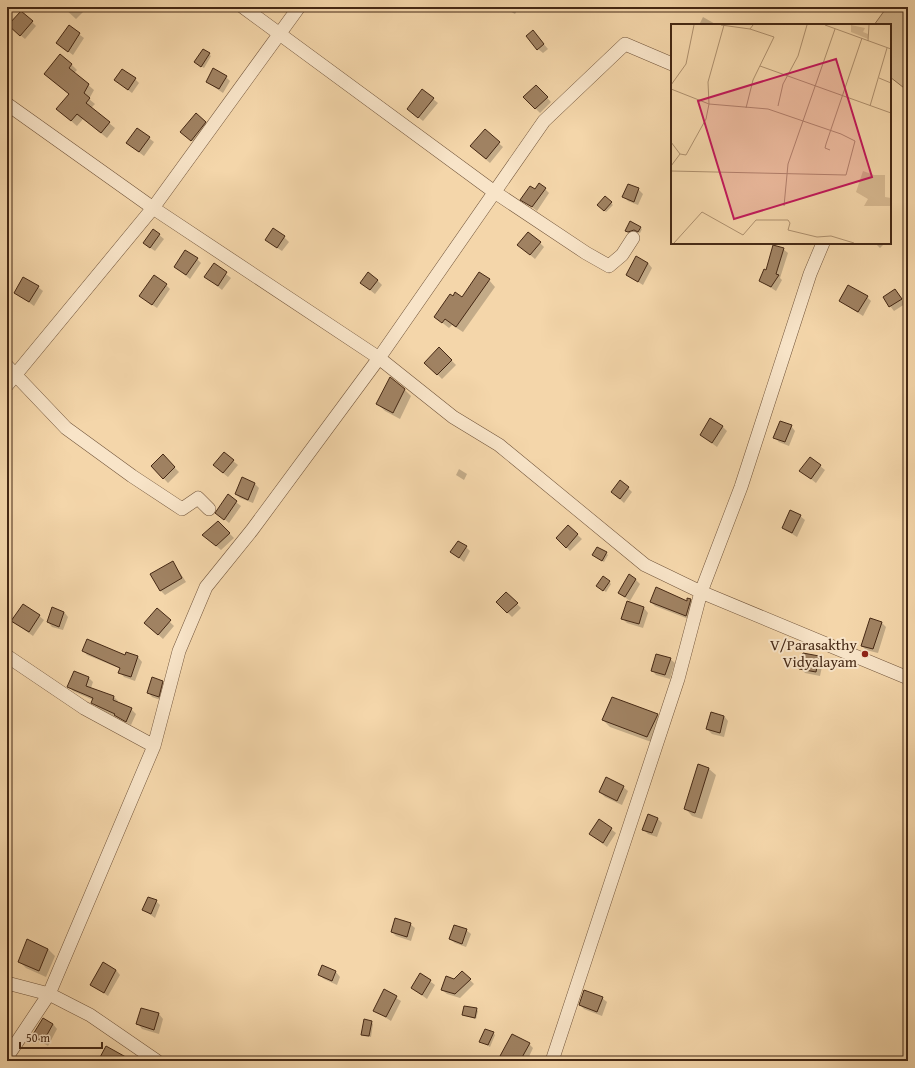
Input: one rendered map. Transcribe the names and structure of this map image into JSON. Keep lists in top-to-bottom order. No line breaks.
{"places":["V/Parasakthy Vidyalayam"],"scale_bar":"50 m"}
